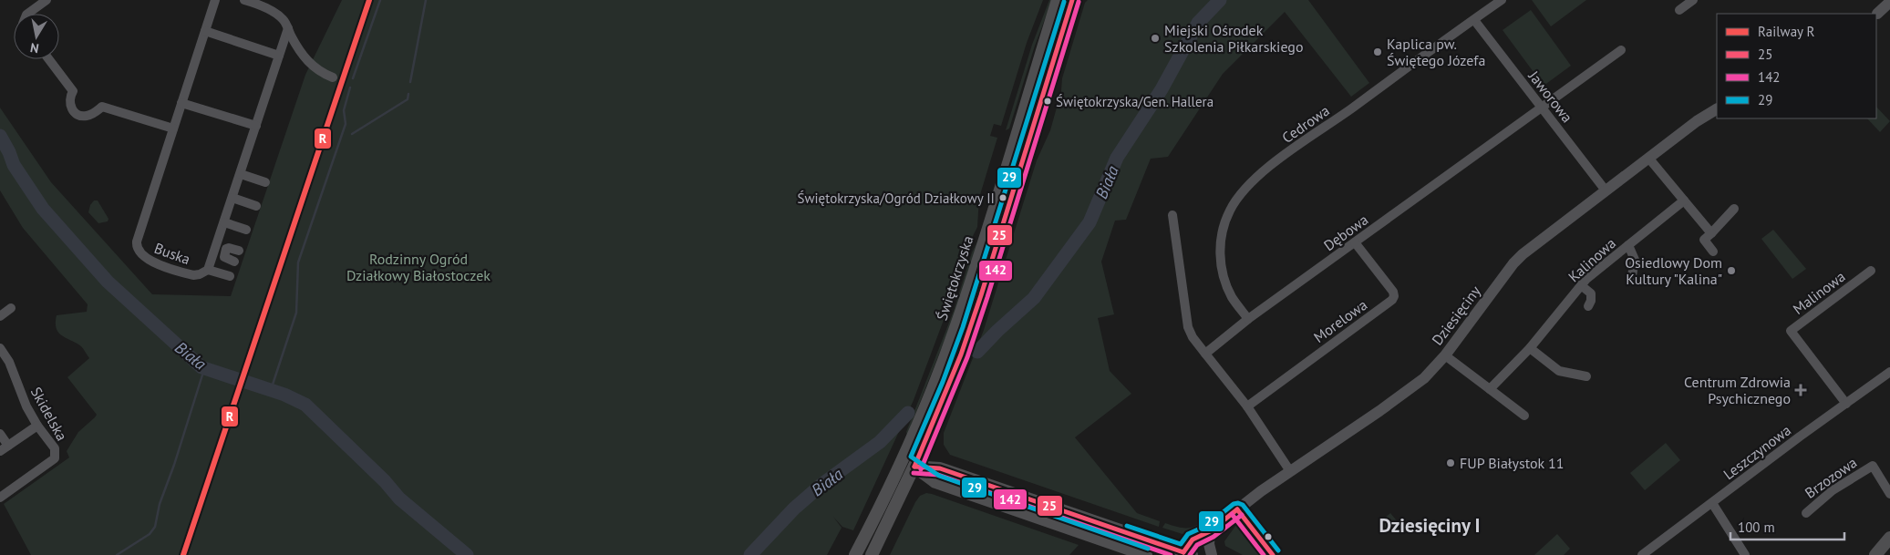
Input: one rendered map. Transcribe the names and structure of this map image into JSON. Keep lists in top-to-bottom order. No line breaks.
{"streets":{"main road":["Świętokrzyska"],"street":["Jaworowa","Cedrowa","Dębowa","Buska","Kalinowa","Malinowa","Dziesięciny","Morelowa","Skidelska","Leszczynowa","Brzozowa"]},"crossings":[["Jaworowa","Cedrowa"],["Jaworowa","Dębowa"],["Jaworowa","Dziesięciny"],["Cedrowa","Dębowa"],["Dębowa","Morelowa"],["Malinowa","Leszczynowa"]],"districts":["Dziesięciny I"],"water":["Biała"],"parks":["Rodzinny Ogród Działkowy Białostoczek"],"places":{"other":["Miejski Ośrodek Szkolenia Piłkarskiego","Kaplica pw. Świętego Józefa","Świętokrzyska/Gen. Hallera","Świętokrzyska/Ogród Działkowy II","Osiedlowy Dom Kultury \"Kalina\"","FUP Białystok 11"],"health":["Centrum Zdrowia Psychicznego"]},"lines":["rail line R","transit line 25","transit line 142","transit line 29"],"legend":["Railway R","25","142","29"],"scale_bar":"100 m","north":"bottom"}
